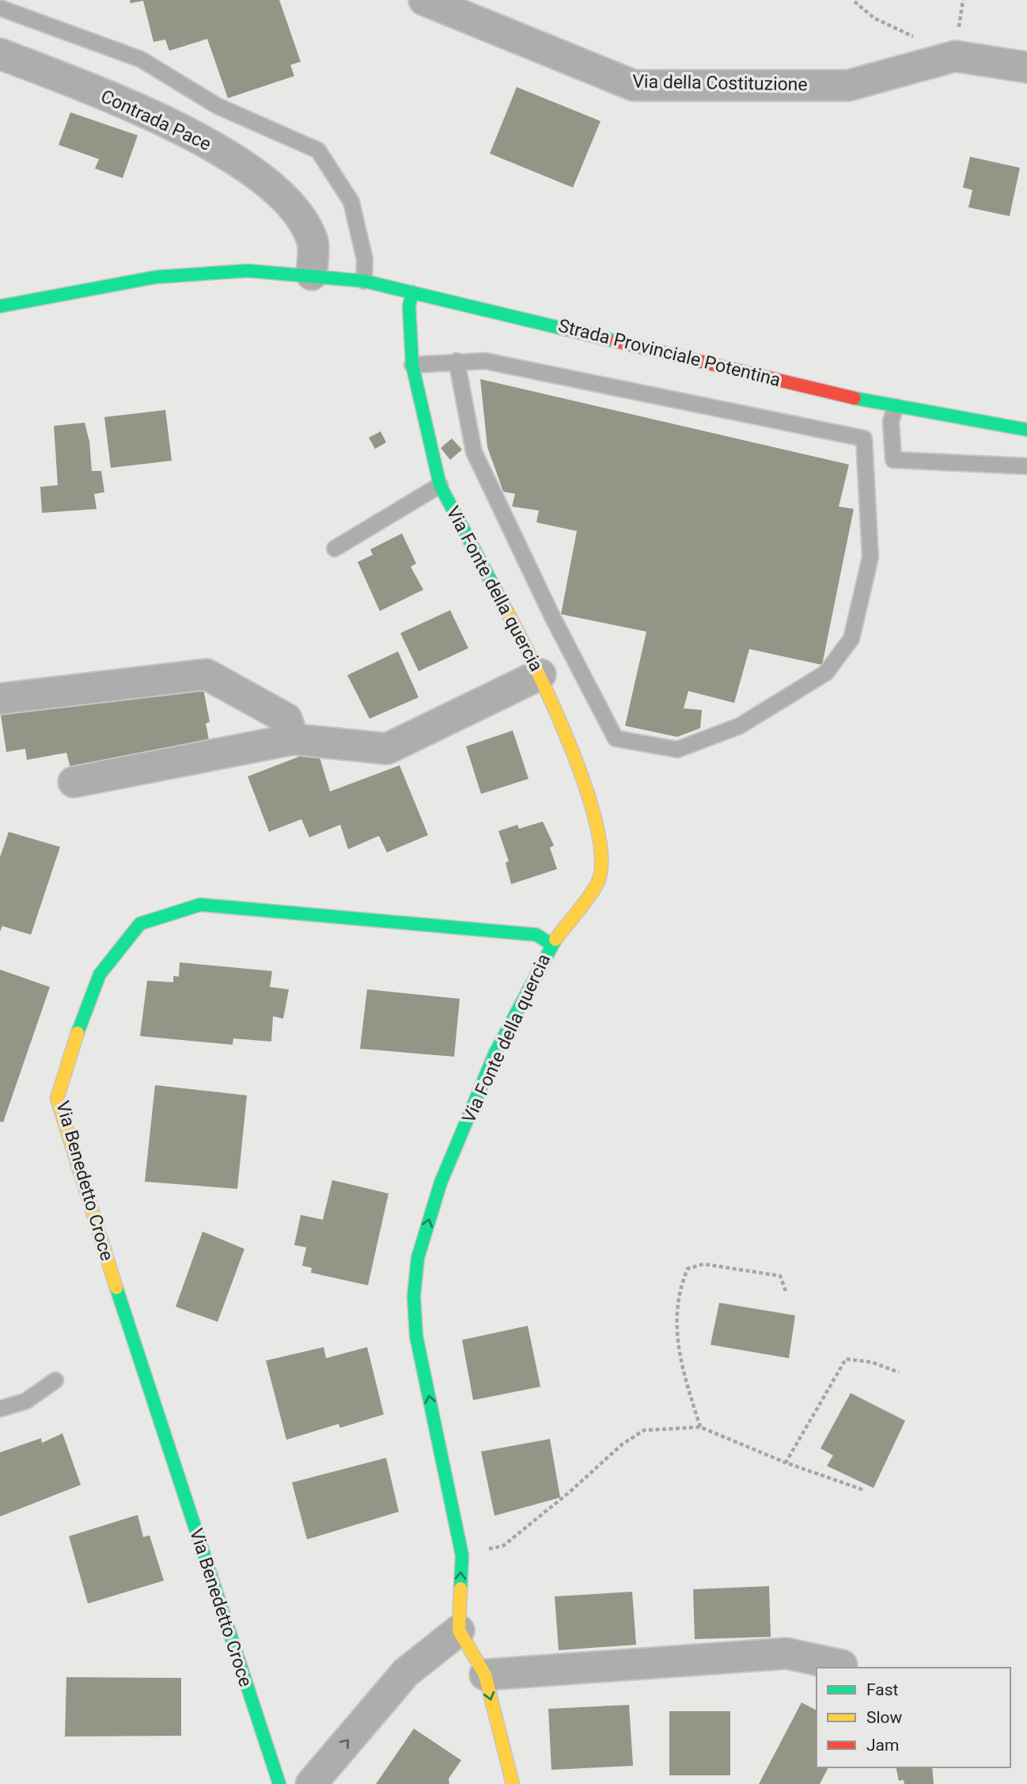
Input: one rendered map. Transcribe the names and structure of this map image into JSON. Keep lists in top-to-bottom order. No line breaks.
{"streets":{"street":["Via della Costituzione","Contrada Pace","Strada Provinciale Potentina","Via Fonte della quercia","Via Benedetto Croce"]},"crossings":[["Contrada Pace","Strada Provinciale Potentina"],["Strada Provinciale Potentina","Via Fonte della quercia"],["Via Fonte della quercia","Via Benedetto Croce"]],"one_way":["Via Fonte della quercia"],"legend":["Fast","Slow","Jam"]}
